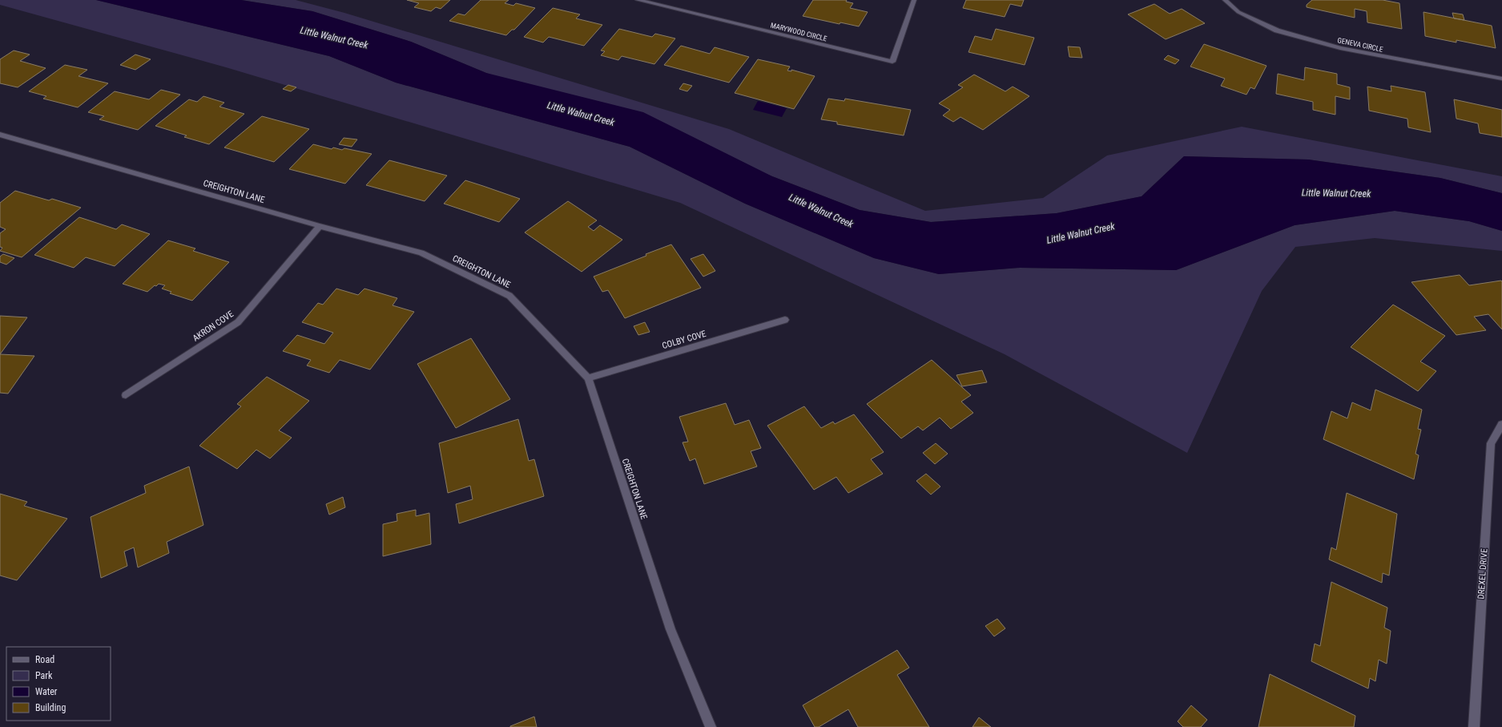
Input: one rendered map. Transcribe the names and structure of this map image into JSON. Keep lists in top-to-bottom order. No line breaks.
{"streets":{"street":["MARYWOOD CIRCLE","GENEVA CIRCLE","CREIGHTON LANE","AKRON COVE","COLBY COVE","DREXEL DRIVE"]},"crossings":[["CREIGHTON LANE","AKRON COVE"],["CREIGHTON LANE","COLBY COVE"]],"water":["Little Walnut Creek"],"legend":["Road","Park","Water","Building"]}
